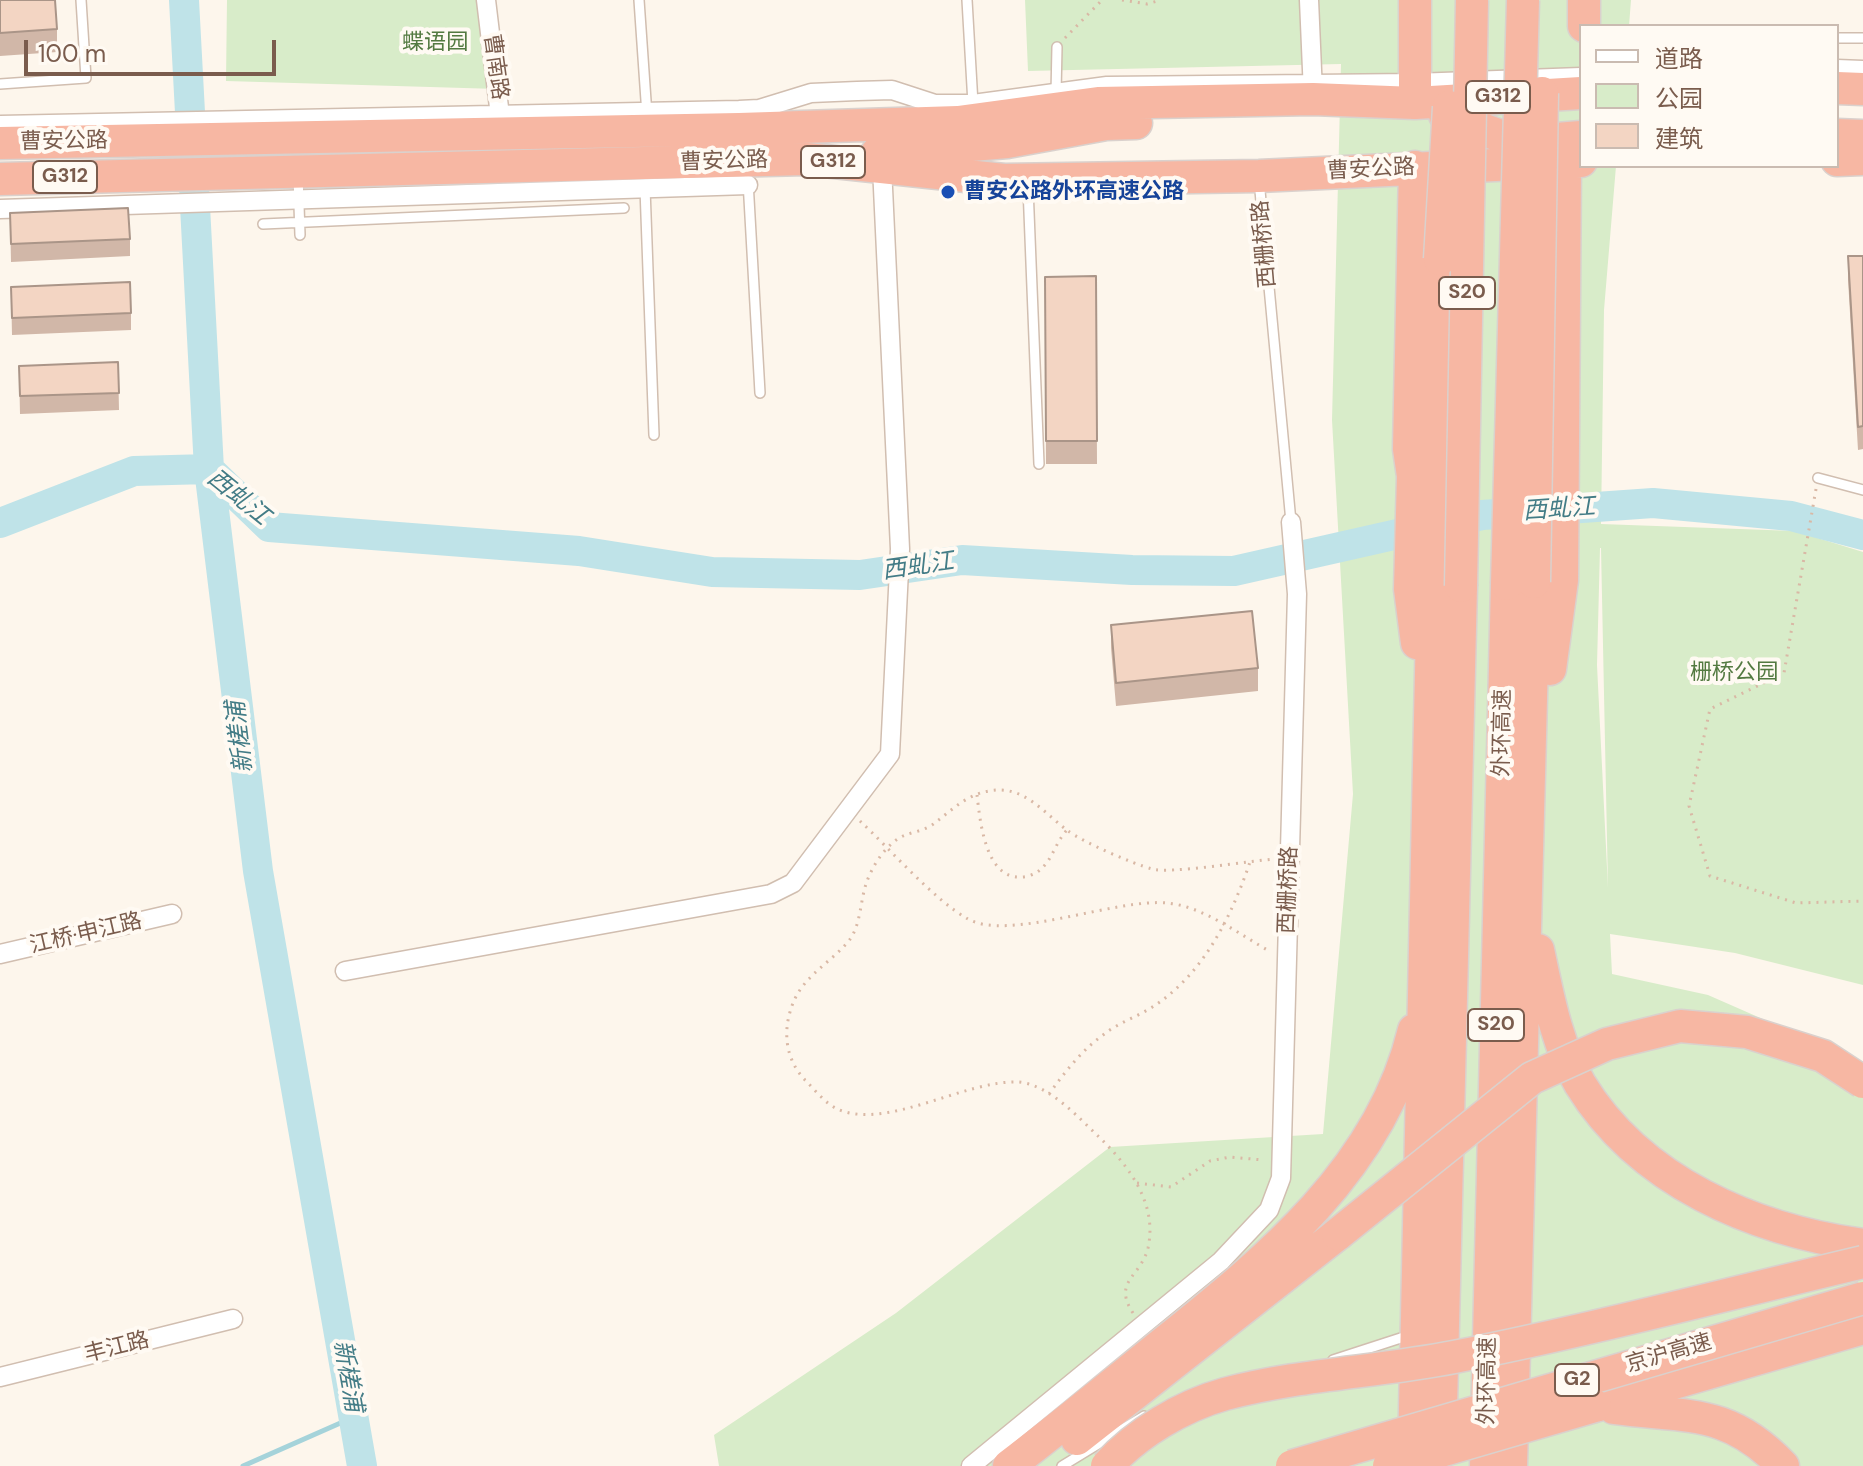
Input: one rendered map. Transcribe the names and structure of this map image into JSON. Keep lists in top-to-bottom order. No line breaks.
{"streets":{"highway":["G312","曹安公路","S20","外环高速","京沪高速","G2"],"street":["曹南路","西栅桥路","江桥·申江路","丰江路"]},"crossings":[["曹南路","曹安公路"],["曹安公路","西栅桥路"]],"water":["西虬江","新槎浦"],"parks":["蝶语园","栅桥公园"],"places":["曹安公路外环高速公路"],"legend":["道路","公园","建筑"],"scale_bar":"100 m"}
